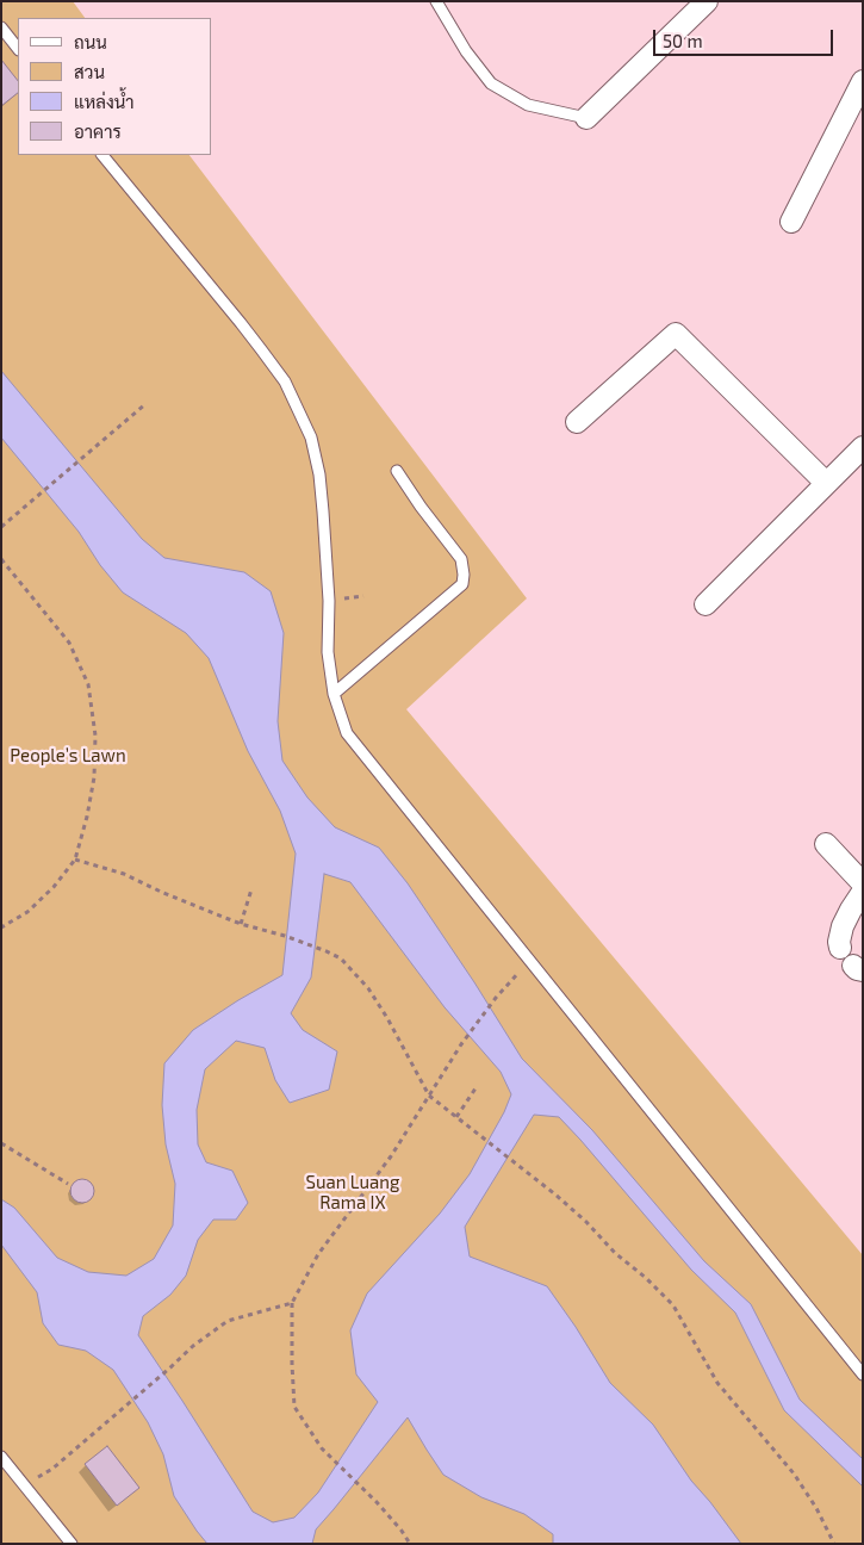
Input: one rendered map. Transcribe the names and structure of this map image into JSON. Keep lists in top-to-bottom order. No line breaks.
{"parks":["People’s Lawn","Suan Luang Rama IX"],"legend":["ถนน","สวน","แหล่งน้ำ","อาคาร"],"scale_bar":"50 m"}
